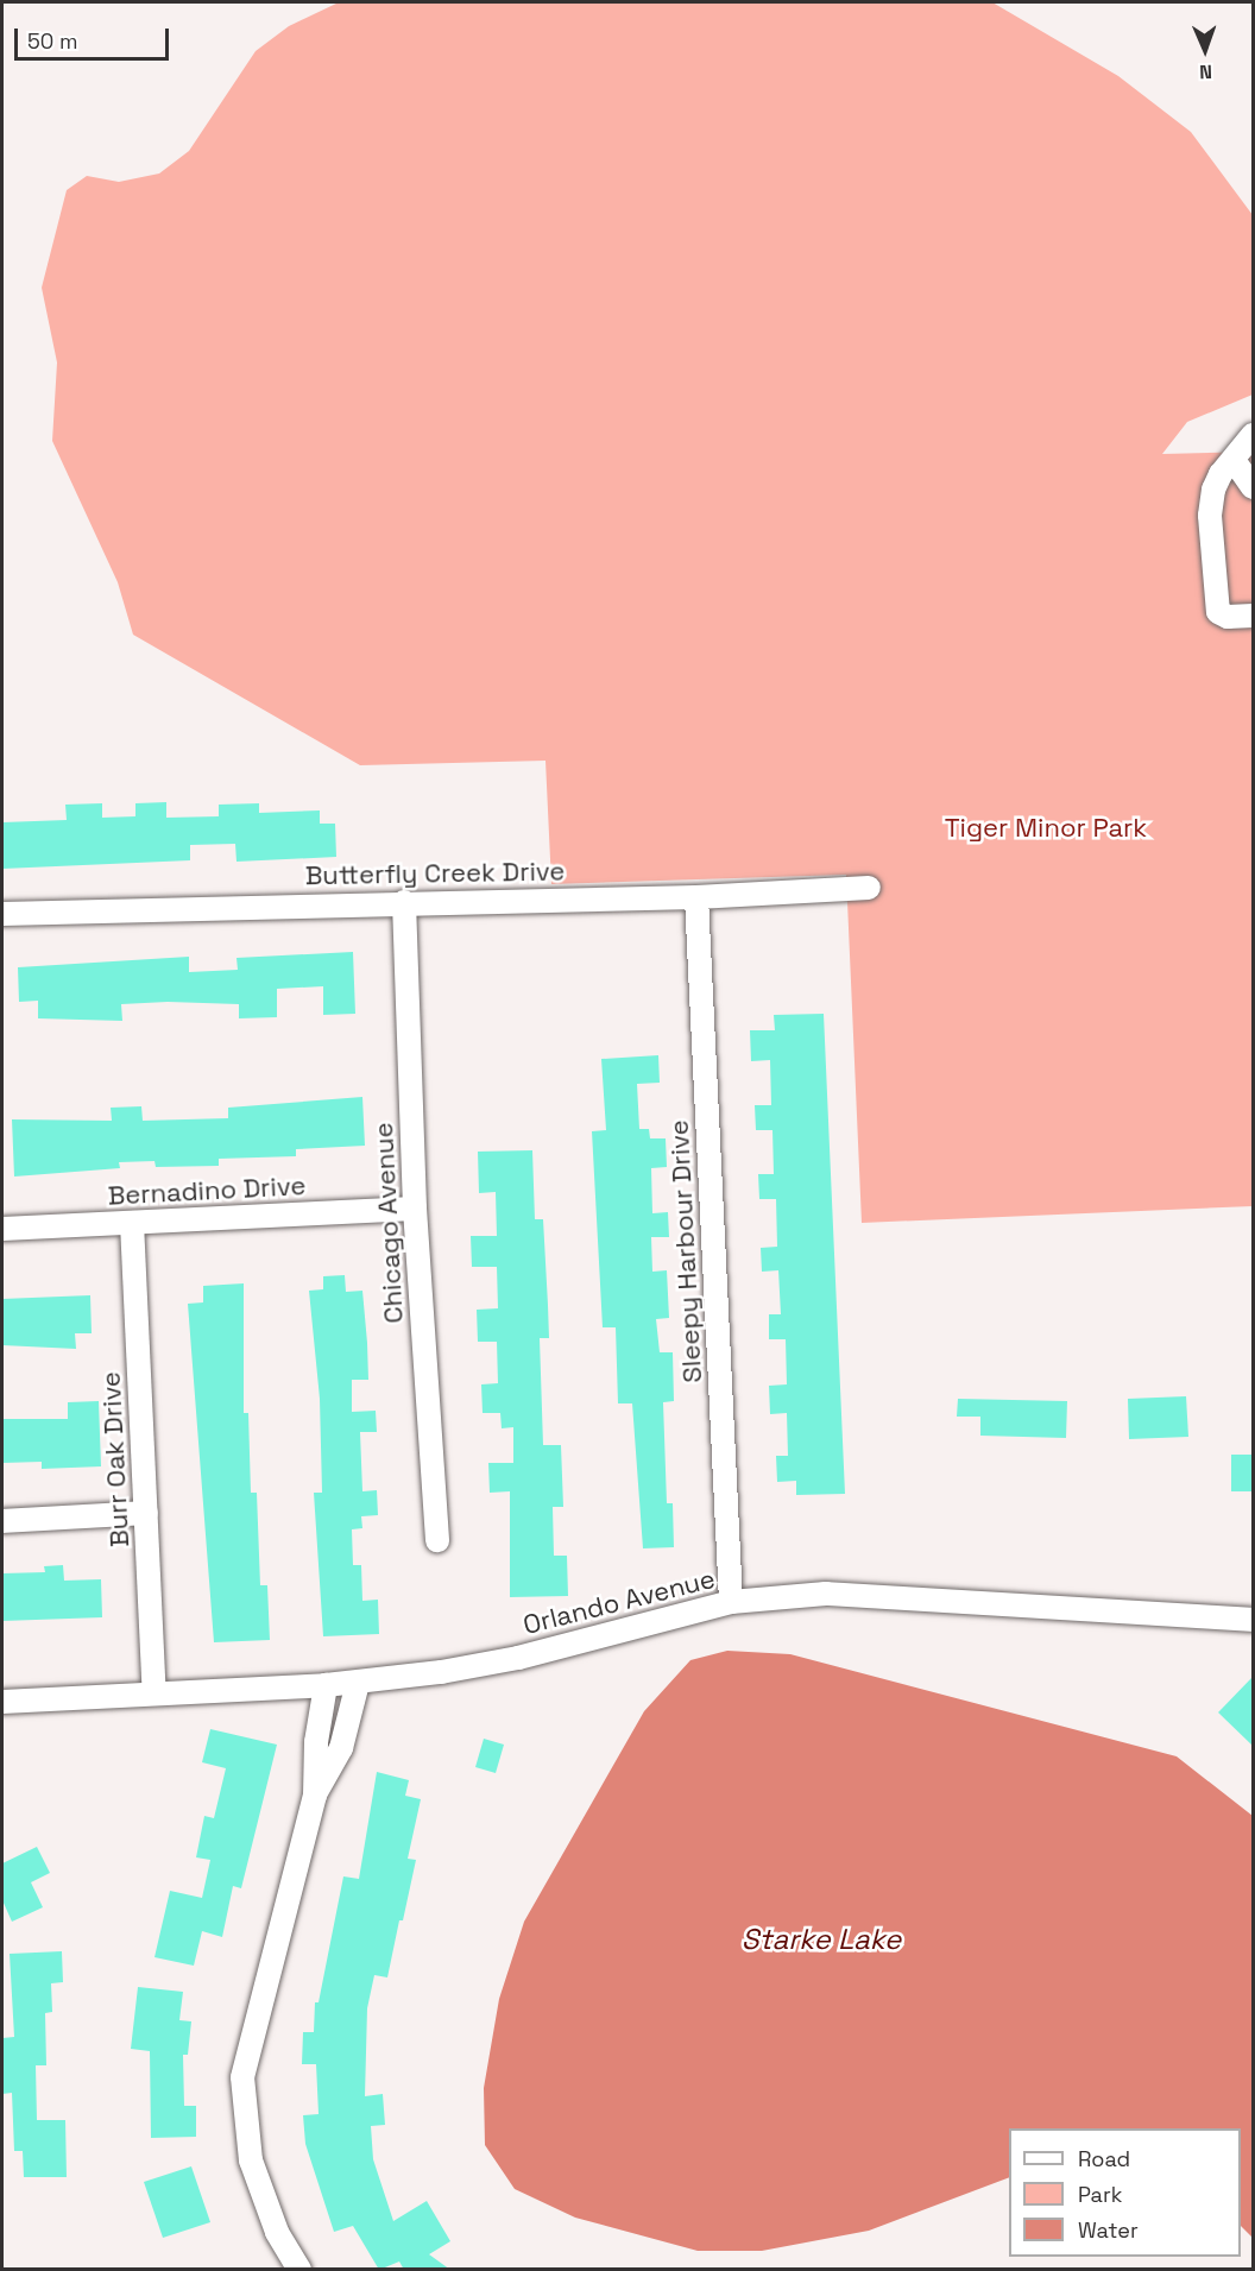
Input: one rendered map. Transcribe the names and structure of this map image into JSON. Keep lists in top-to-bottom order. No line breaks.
{"streets":{"street":["Butterfly Creek Drive","Bernadino Drive","Chicago Avenue","Sleepy Harbour Drive","Burr Oak Drive","Orlando Avenue"]},"crossings":[["Butterfly Creek Drive","Chicago Avenue"],["Butterfly Creek Drive","Sleepy Harbour Drive"],["Bernadino Drive","Chicago Avenue"],["Bernadino Drive","Burr Oak Drive"],["Sleepy Harbour Drive","Orlando Avenue"],["Burr Oak Drive","Orlando Avenue"]],"water":["Starke Lake"],"parks":["Tiger Minor Park"],"legend":["Road","Park","Water"],"scale_bar":"50 m","north":"bottom"}
